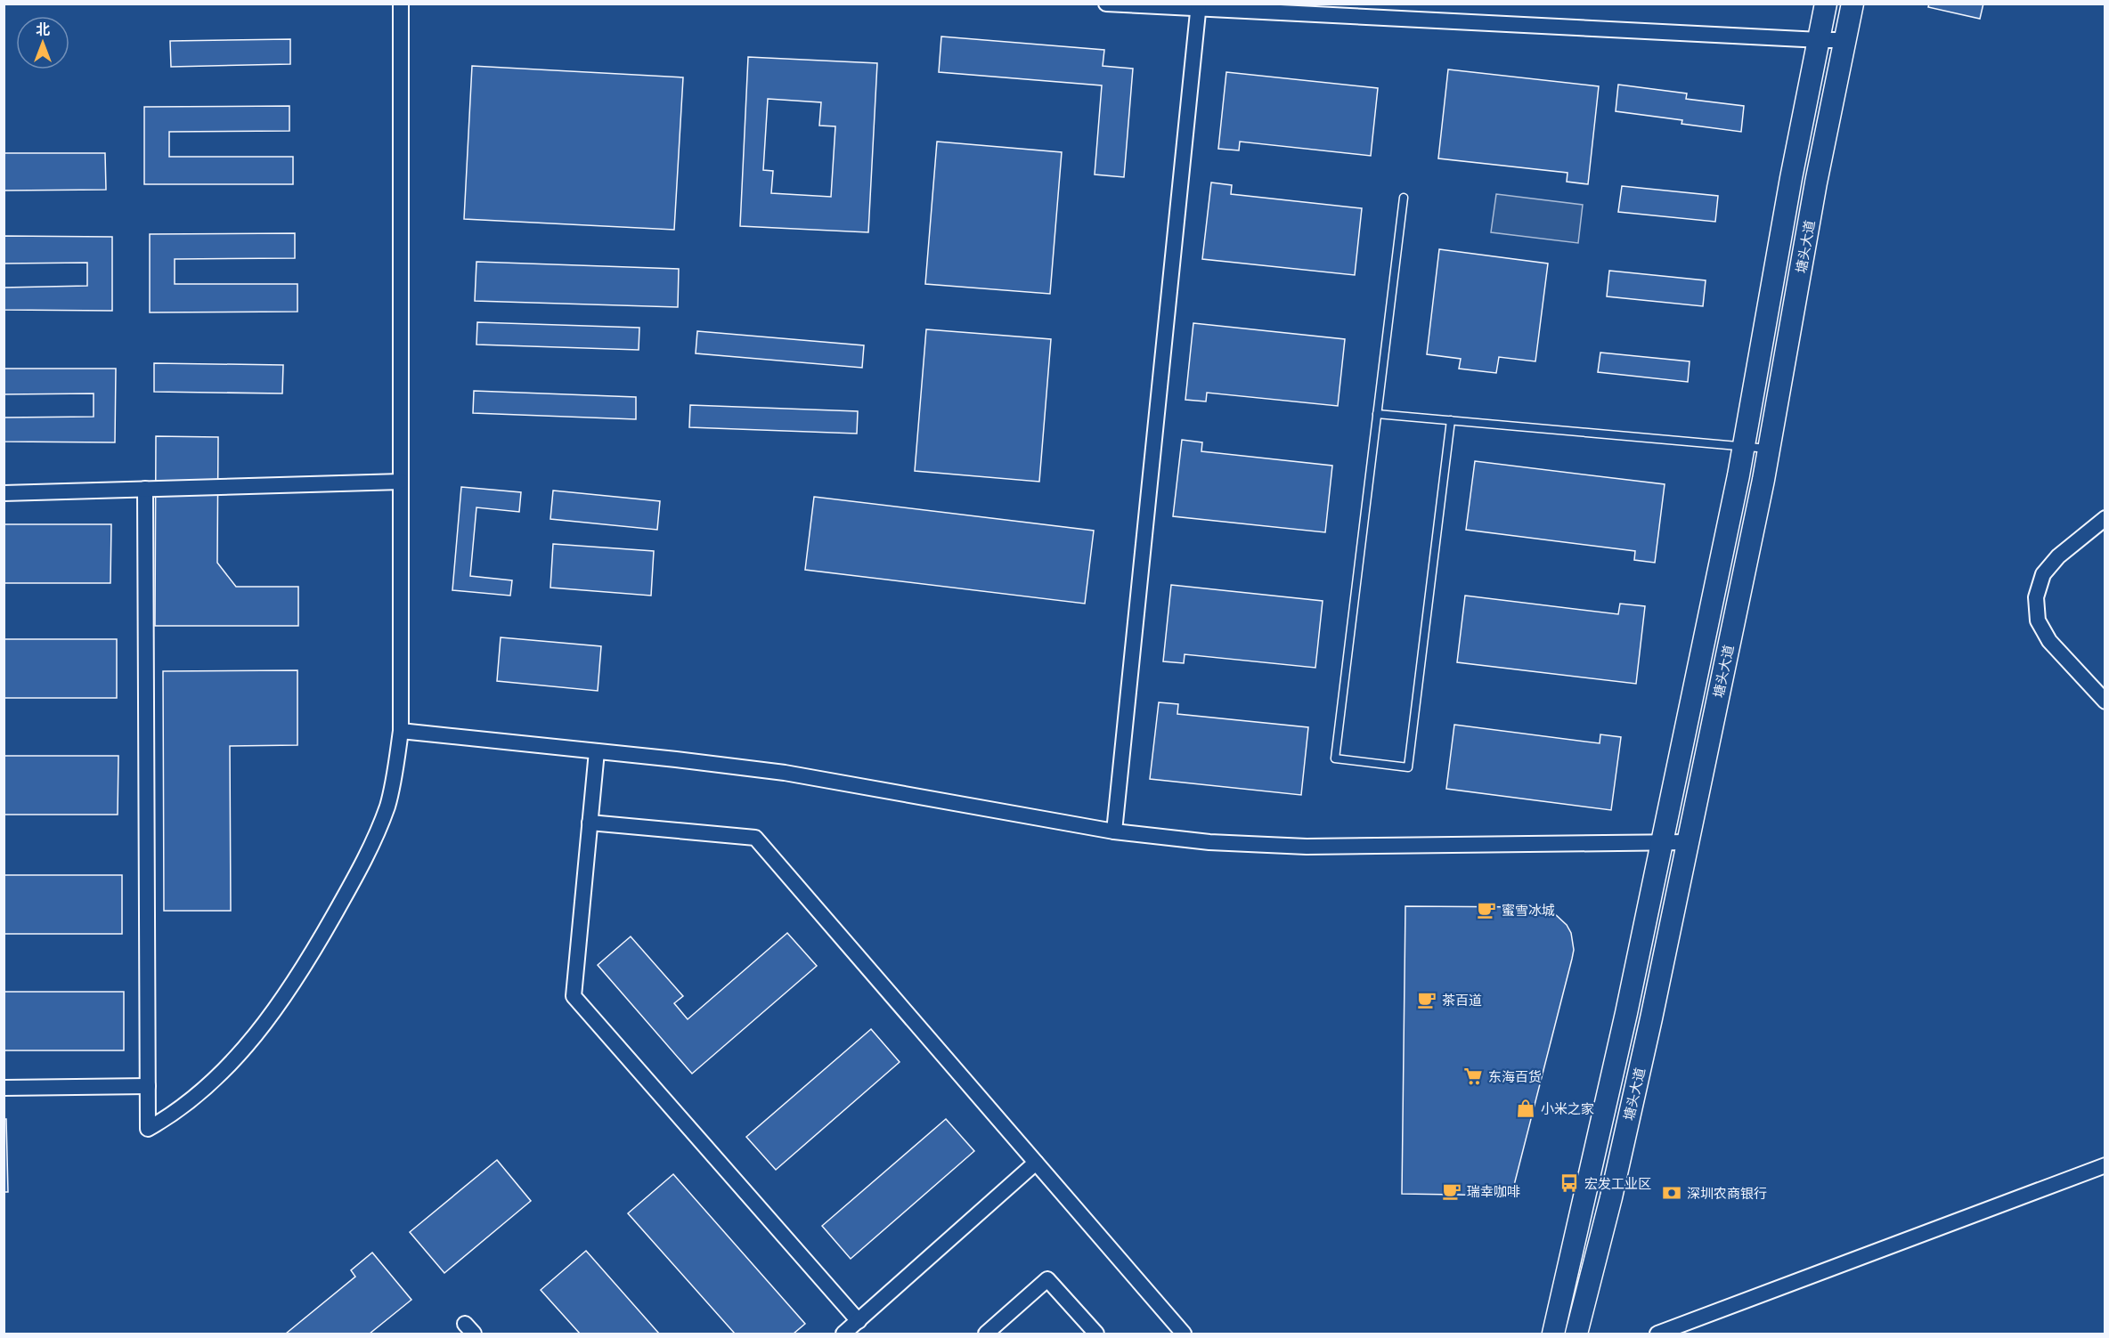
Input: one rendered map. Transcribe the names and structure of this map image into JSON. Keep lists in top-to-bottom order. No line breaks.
{"streets":{"main road":["塘头大道"]},"places":{"cafe":["蜜雪冰城","茶百道","瑞幸咖啡"],"supermarket":["东海百货"],"shop":["小米之家"],"bus stop":["宏发工业区"],"bank":["深圳农商银行"]},"north":"top"}
